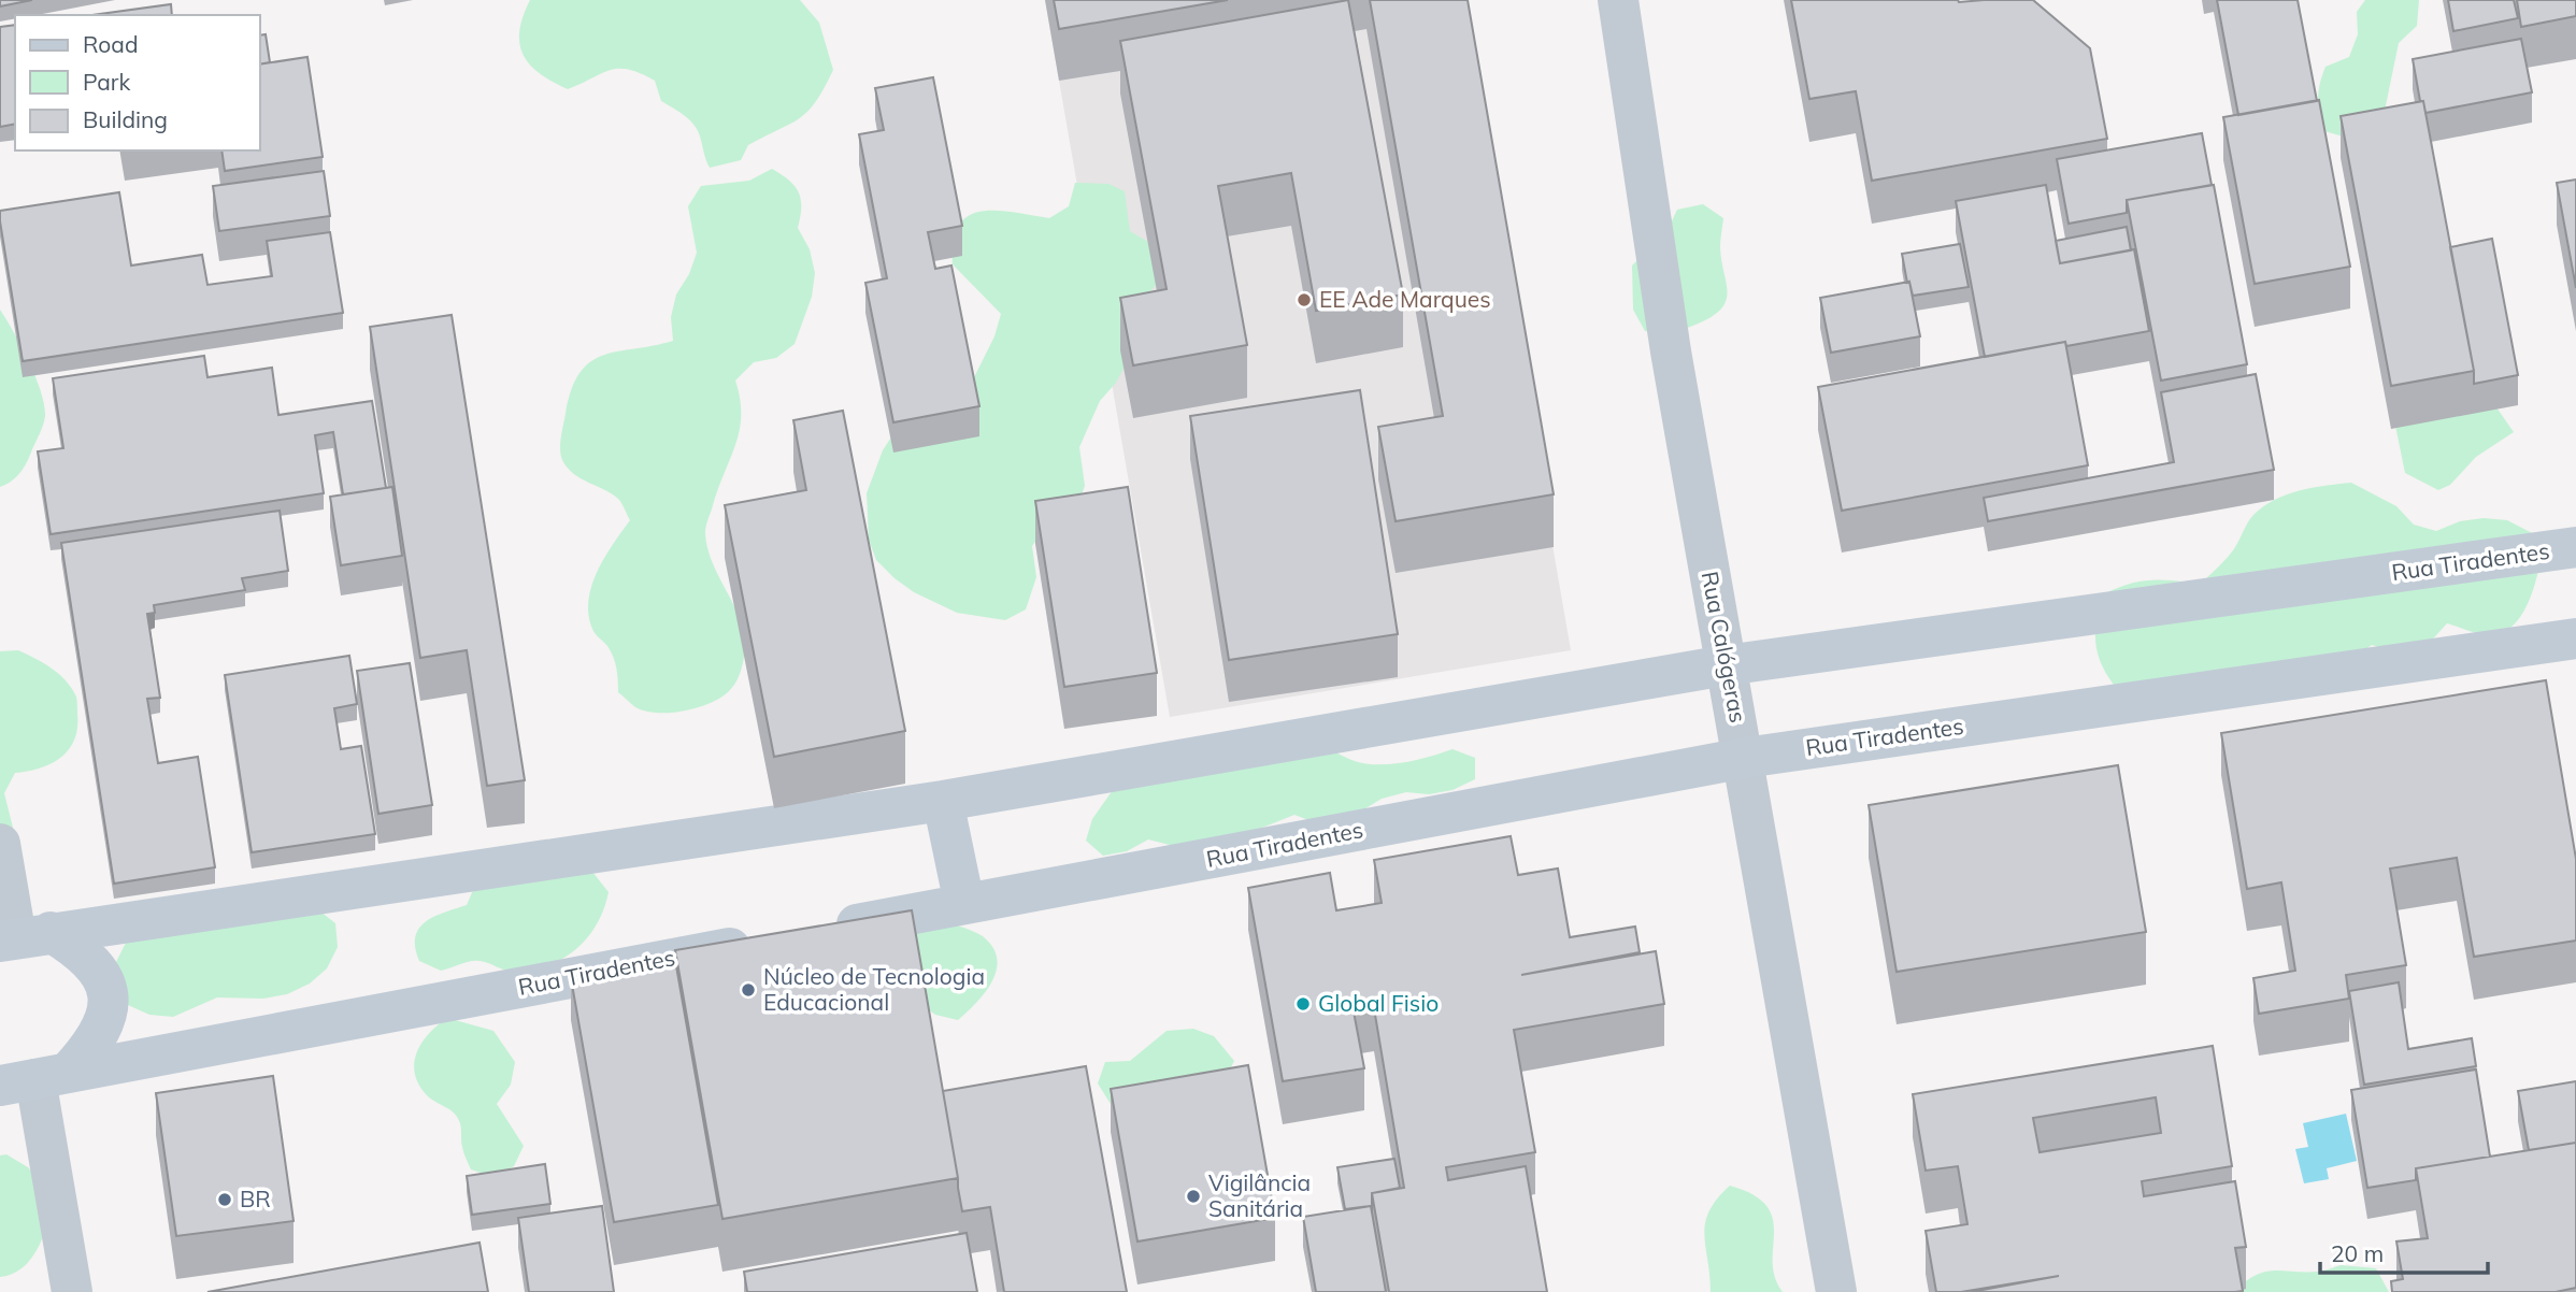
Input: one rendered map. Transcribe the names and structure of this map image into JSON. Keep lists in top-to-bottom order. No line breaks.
{"streets":{"main road":["Rua Tiradentes"],"street":["Rua Calógeras"]},"crossings":[["Rua Tiradentes","Rua Calógeras"]],"places":["EE Ade Marques","Núcleo de Tecnologia Educacional","Global Fisio","Vigilância Sanitária","BR"],"legend":["Road","Park","Building"],"scale_bar":"20 m"}
